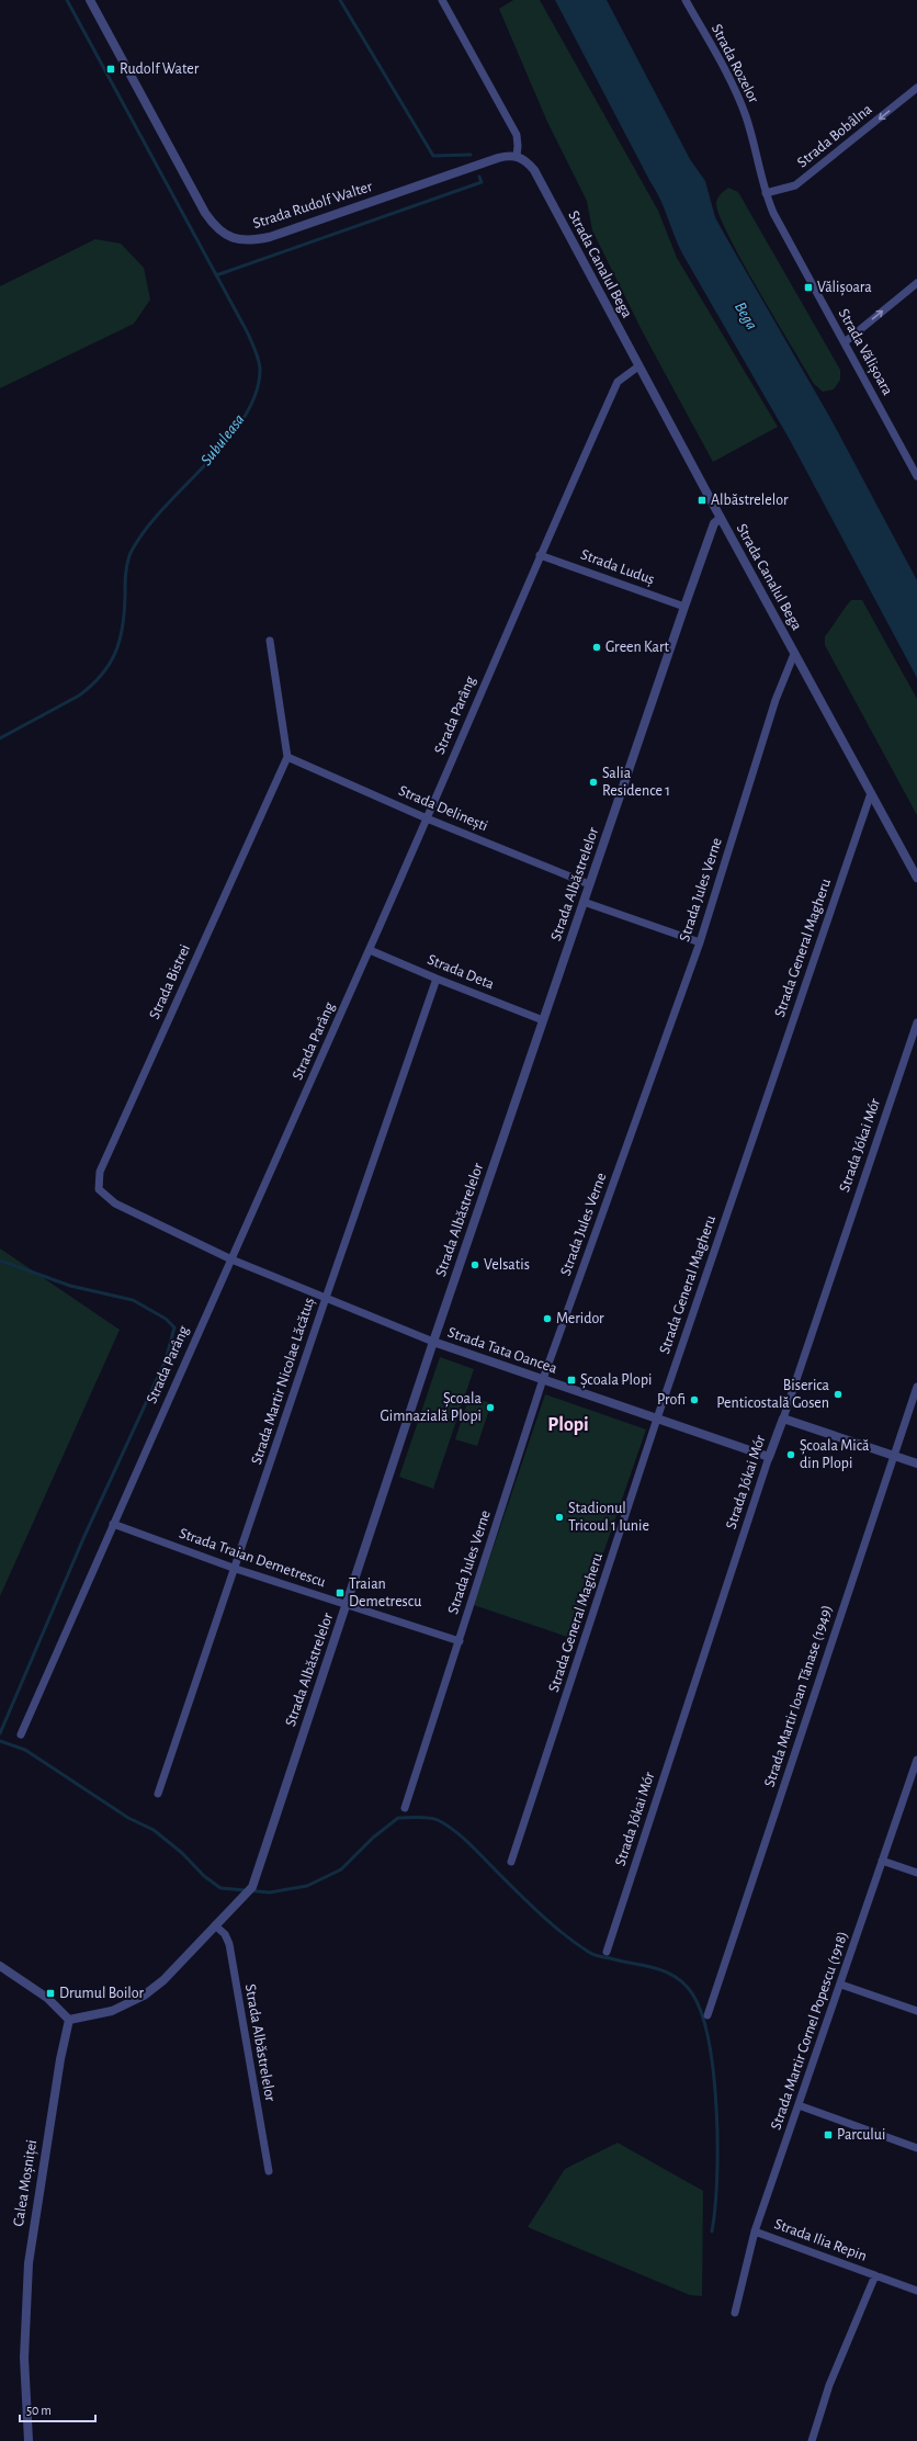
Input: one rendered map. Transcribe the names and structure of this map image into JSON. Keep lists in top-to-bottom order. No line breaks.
{"streets":{"street":["Strada Rozelor","Strada Bobâlna","Strada Rudolf Walter","Strada Canalul Bega","Strada Vălișoara","Strada Luduș","Strada Parâng","Strada Delinești","Strada Albăstrelelor","Strada Jules Verne","Strada General Magheru","Strada Deta","Strada Bistrei","Strada Jókai Mór","Strada Tata Oancea","Strada Martir Nicolae Lăcătuș","Strada Traian Demetrescu","Strada Martir Ioan Tănase (1949)","Strada Martir Cornel Popescu (1918)","Calea Moșniței","Strada Ilia Repin"]},"crossings":[["Strada Rozelor","Strada Bobâlna"],["Strada Rozelor","Strada Vălișoara"],["Strada Bobâlna","Strada Vălișoara"],["Strada Rudolf Walter","Strada Canalul Bega"],["Strada Canalul Bega","Strada Parâng"],["Strada Canalul Bega","Strada Albăstrelelor"],["Strada Canalul Bega","Strada Jules Verne"],["Strada Canalul Bega","Strada General Magheru"],["Strada Luduș","Strada Parâng"],["Strada Luduș","Strada Albăstrelelor"],["Strada Parâng","Strada Delinești"],["Strada Parâng","Strada Deta"],["Strada Parâng","Strada Bistrei"],["Strada Parâng","Strada Tata Oancea"],["Strada Parâng","Strada Traian Demetrescu"],["Strada Delinești","Strada Albăstrelelor"],["Strada Delinești","Strada Bistrei"],["Strada Albăstrelelor","Strada Deta"],["Strada Albăstrelelor","Strada Tata Oancea"],["Strada Albăstrelelor","Strada Traian Demetrescu"],["Strada Albăstrelelor","Calea Moșniței"],["Strada Jules Verne","Strada Tata Oancea"],["Strada Jules Verne","Strada Traian Demetrescu"],["Strada General Magheru","Strada Tata Oancea"],["Strada Deta","Strada Martir Nicolae Lăcătuș"],["Strada Bistrei","Strada Tata Oancea"],["Strada Jókai Mór","Strada Tata Oancea"],["Strada Tata Oancea","Strada Martir Nicolae Lăcătuș"],["Strada Martir Nicolae Lăcătuș","Strada Traian Demetrescu"],["Strada Martir Cornel Popescu (1918)","Strada Ilia Repin"]],"one_way":["Strada Bobâlna"],"districts":["Plopi"],"water":["Bega","Subuleasa"],"places":{"transit":["Rudolf Water","Vălișoara","Albăstrelelor","Școala Plopi","Traian Demetrescu","Drumul Boilor","Parcului"],"other":["Green Kart","Salia Residence 1","Velsatis","Meridor","Biserica Penticostală Gosen","Profi","Școala Gimnazială Plopi","Școala Mică din Plopi","Stadionul Tricoul 1 Iunie"]},"scale_bar":"50 m"}
